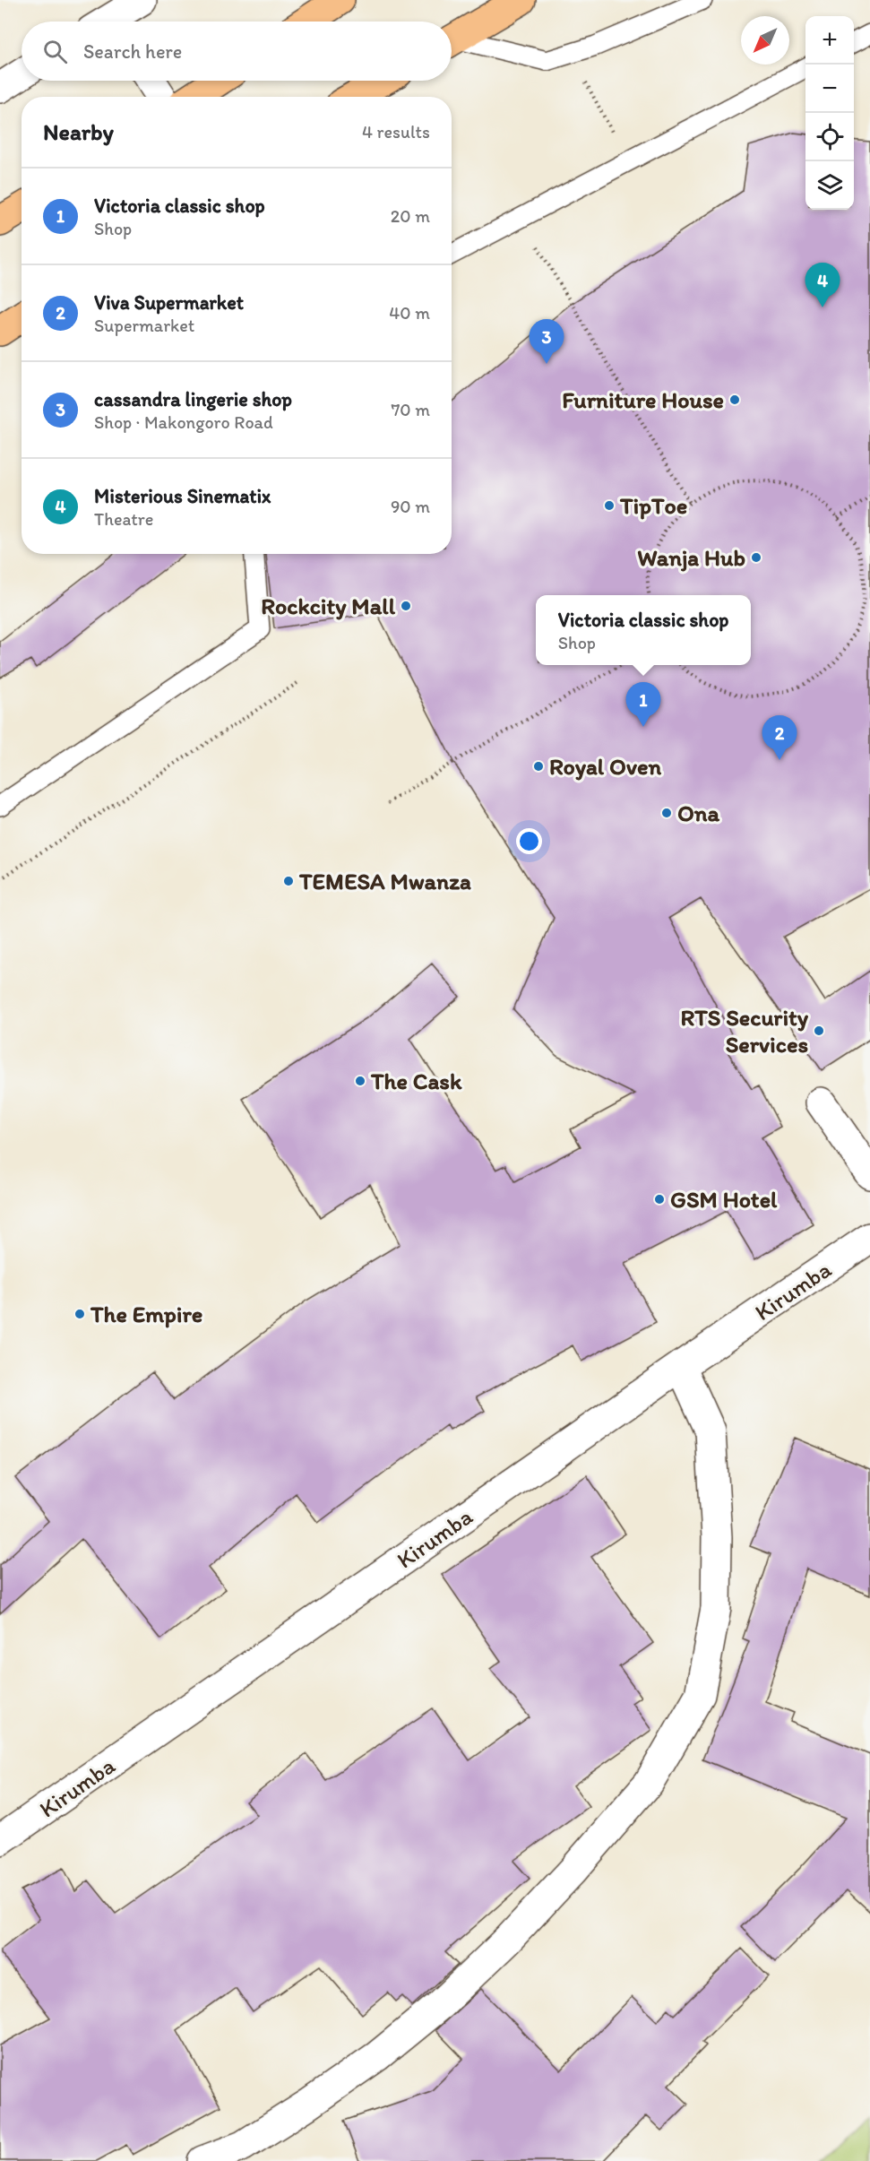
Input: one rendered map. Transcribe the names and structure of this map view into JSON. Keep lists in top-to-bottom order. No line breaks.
{"streets":{"street":["Kirumba"]},"places":["Furniture House","TipToe","Wanja Hub","Rockcity Mall","Royal Oven","Ona","TEMESA Mwanza","RTS Security Services","The Cask","GSM Hotel","The Empire"],"north":"bottom left","page":{"map_buttons":["+","−"],"search":"Search here","heading":["Nearby","4 results"],"list":[{"mark":"1","name":"Victoria classic shop","note":"Shop","value":"20 m"},{"mark":"2","name":"Viva Supermarket","note":"Supermarket","value":"40 m"},{"mark":"3","name":"cassandra lingerie shop","note":"Shop · Makongoro Road","value":"70 m"},{"mark":"4","name":"Misterious Sinematix","note":"Theatre","value":"90 m"}],"pins":["4","3","1","2"],"popup":["Victoria classic shop","Shop"]}}
